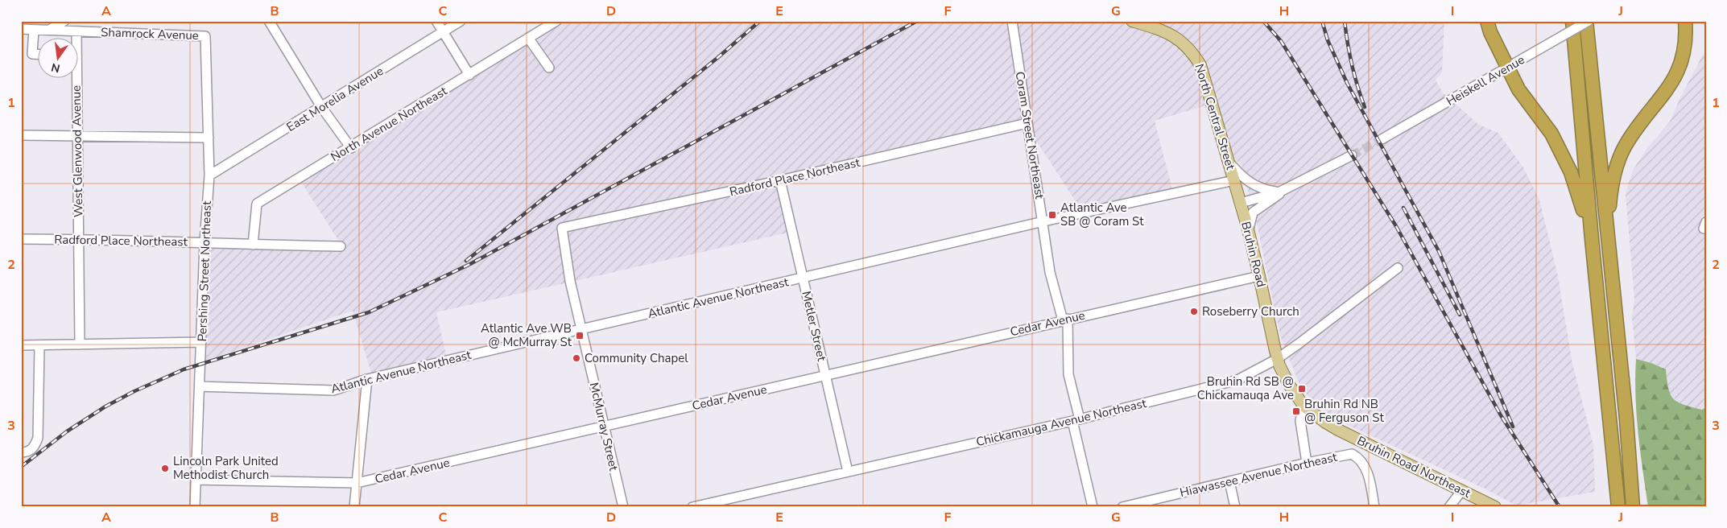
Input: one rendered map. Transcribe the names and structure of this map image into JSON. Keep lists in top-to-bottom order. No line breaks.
{"streets":{"main road":["North Central Street","Bruhin Road","Bruhin Road Northeast"],"street":["Shamrock Avenue","Heiskell Avenue","East Morelia Avenue","North Avenue Northeast","Coram Street Northeast","West Glenwood Avenue","Radford Place Northeast","Pershing Street Northeast","Atlantic Avenue Northeast","Cedar Avenue","Metler Street","Chickamauga Avenue Northeast","McMurray Street","Hiawassee Avenue Northeast"]},"crossings":[["Shamrock Avenue","West Glenwood Avenue"],["Shamrock Avenue","Pershing Street Northeast"],["East Morelia Avenue","Pershing Street Northeast"],["North Central Street","Bruhin Road"],["North Central Street","Atlantic Avenue Northeast"],["North Avenue Northeast","Radford Place Northeast"],["Coram Street Northeast","Radford Place Northeast"],["Coram Street Northeast","Atlantic Avenue Northeast"],["Coram Street Northeast","Cedar Avenue"],["Coram Street Northeast","Chickamauga Avenue Northeast"],["West Glenwood Avenue","Radford Place Northeast"],["Radford Place Northeast","Pershing Street Northeast"],["Radford Place Northeast","Metler Street"],["Radford Place Northeast","McMurray Street"],["Bruhin Road","Cedar Avenue"],["Bruhin Road","Chickamauga Avenue Northeast"],["Bruhin Road","Bruhin Road Northeast"],["Pershing Street Northeast","Atlantic Avenue Northeast"],["Pershing Street Northeast","Cedar Avenue"],["Atlantic Avenue Northeast","Metler Street"],["Atlantic Avenue Northeast","McMurray Street"],["Cedar Avenue","Metler Street"],["Cedar Avenue","McMurray Street"],["Metler Street","Chickamauga Avenue Northeast"]],"places":{"transit":["Atlantic Ave SB @ Coram St","Atlantic Ave WB @ McMurray St","Bruhin Rd SB @ Chickamauqa Ave","Bruhin Rd NB @ Ferguson St"],"other":["Roseberry Church","Community Chapel","Lincoln Park United Methodist Church"]},"north":"bottom","grid":{"columns":["A","B","C","D","E","F","G","H","I","J"],"rows":["1","2","3"]}}
